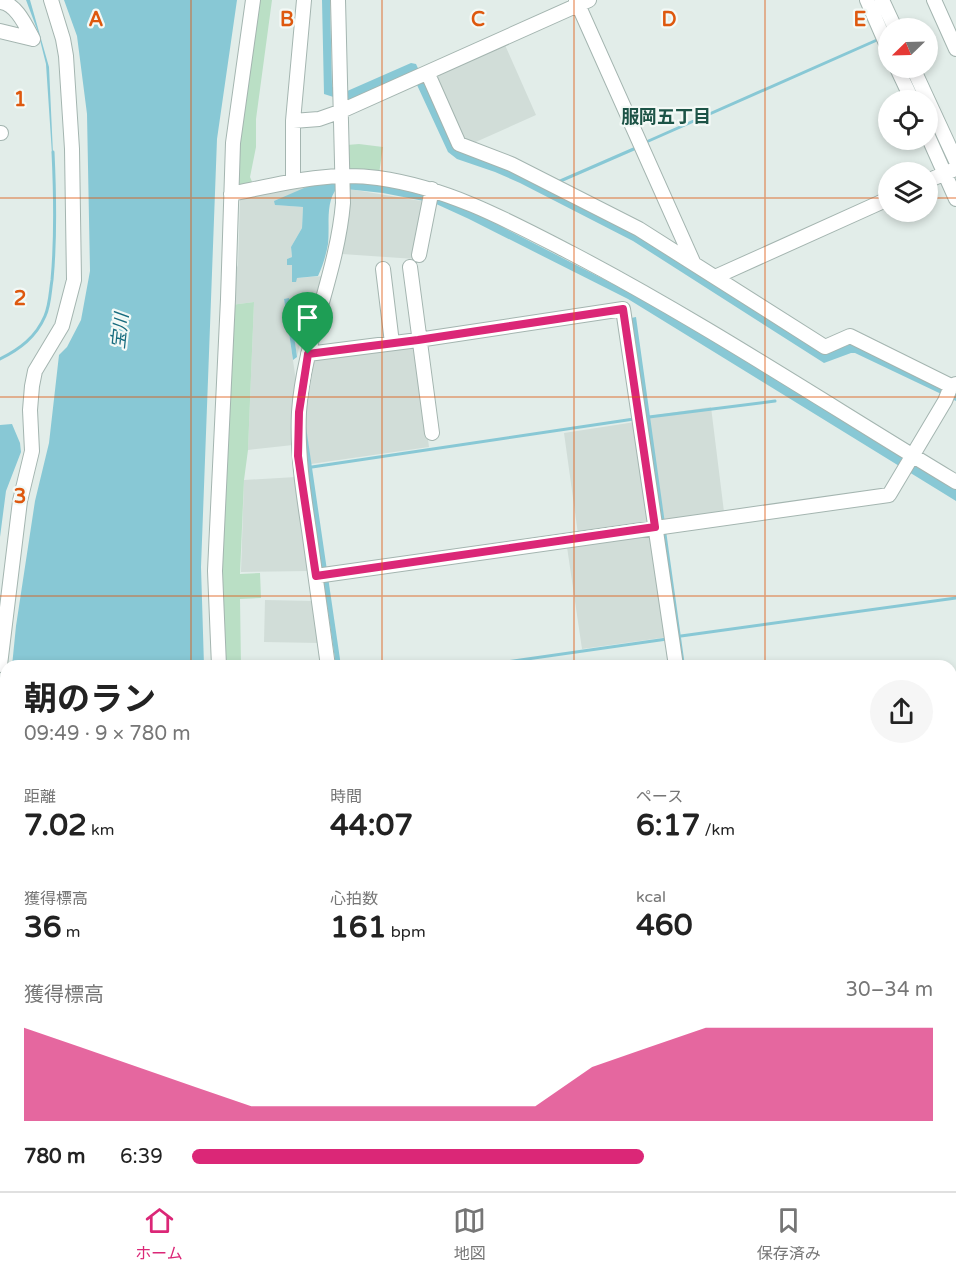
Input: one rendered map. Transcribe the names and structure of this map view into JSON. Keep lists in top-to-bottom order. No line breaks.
{"districts":["服岡五丁目"],"water":["宝川"],"north":"bottom left","page":{"heading":["朝のラン","09:49 · 9 × 780 m"],"stats":[["距離","7.02 km"],["時間","44:07"],["ペース","6:17 /km"],["獲得標高","36 m"],["心拍数","161 bpm"],["kcal","460"]],"chart":["獲得標高","30–34 m"],"list":[{"name":"780 m","note":"6:39"}],"tabs":["ホーム","地図","保存済み"]},"grid":{"columns":["A","B","C","D","E"],"rows":["1","2","3"]}}
